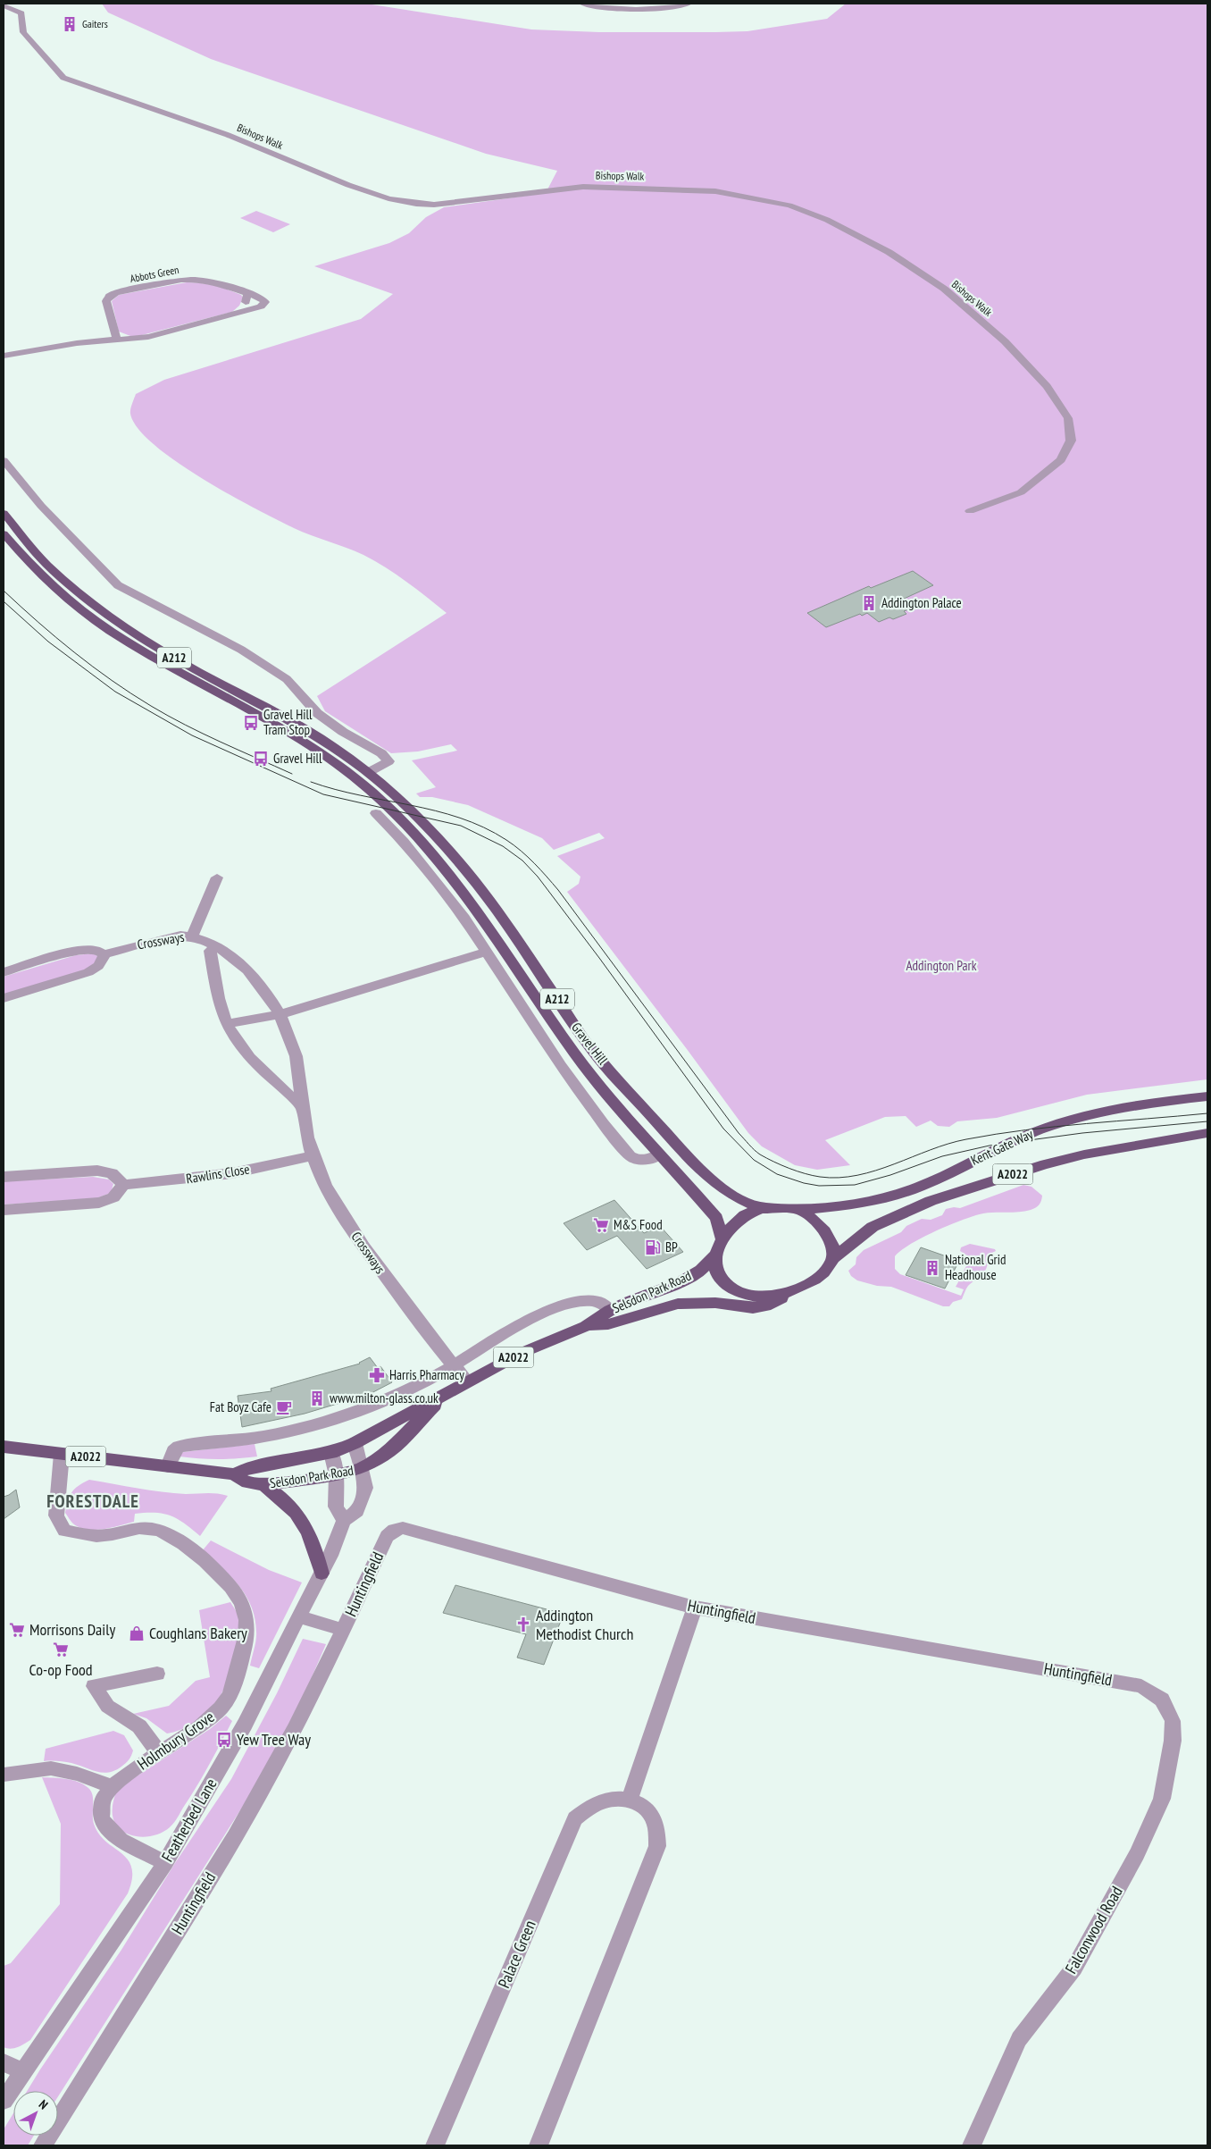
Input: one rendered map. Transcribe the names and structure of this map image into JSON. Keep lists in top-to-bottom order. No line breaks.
{"streets":{"main road":["A212","Gravel Hill","Kent Gate Way","A2022","Selsdon Park Road"],"street":["Bishops Walk","Abbots Green","Crossways","Rawlins Close","Huntingfield","Holmbury Grove","Featherbed Lane","Falconwood Road","Palace Green"]},"crossings":[["Crossways","Rawlins Close"],["Crossways","Selsdon Park Road"],["Gravel Hill","Kent Gate Way"],["Gravel Hill","Selsdon Park Road"],["Kent Gate Way","Selsdon Park Road"],["Selsdon Park Road","Holmbury Grove"],["Selsdon Park Road","Featherbed Lane"],["Huntingfield","Featherbed Lane"],["Huntingfield","Falconwood Road"],["Holmbury Grove","Featherbed Lane"]],"districts":["FORESTDALE"],"parks":["Addington Park"],"places":{"building":["Gaiters","Addington Palace","National Grid Headhouse","www.milton-glass.co.uk"],"bus stop":["Gravel Hill Tram Stop","Gravel Hill","Yew Tree Way"],"supermarket":["M&S Food","Morrisons Daily","Co-op Food"],"fuel station":["BP"],"pharmacy":["Harris Pharmacy"],"cafe":["Fat Boyz Cafe"],"church":["Addington Methodist Church"],"shop":["Coughlans Bakery"]},"north":"top right"}
